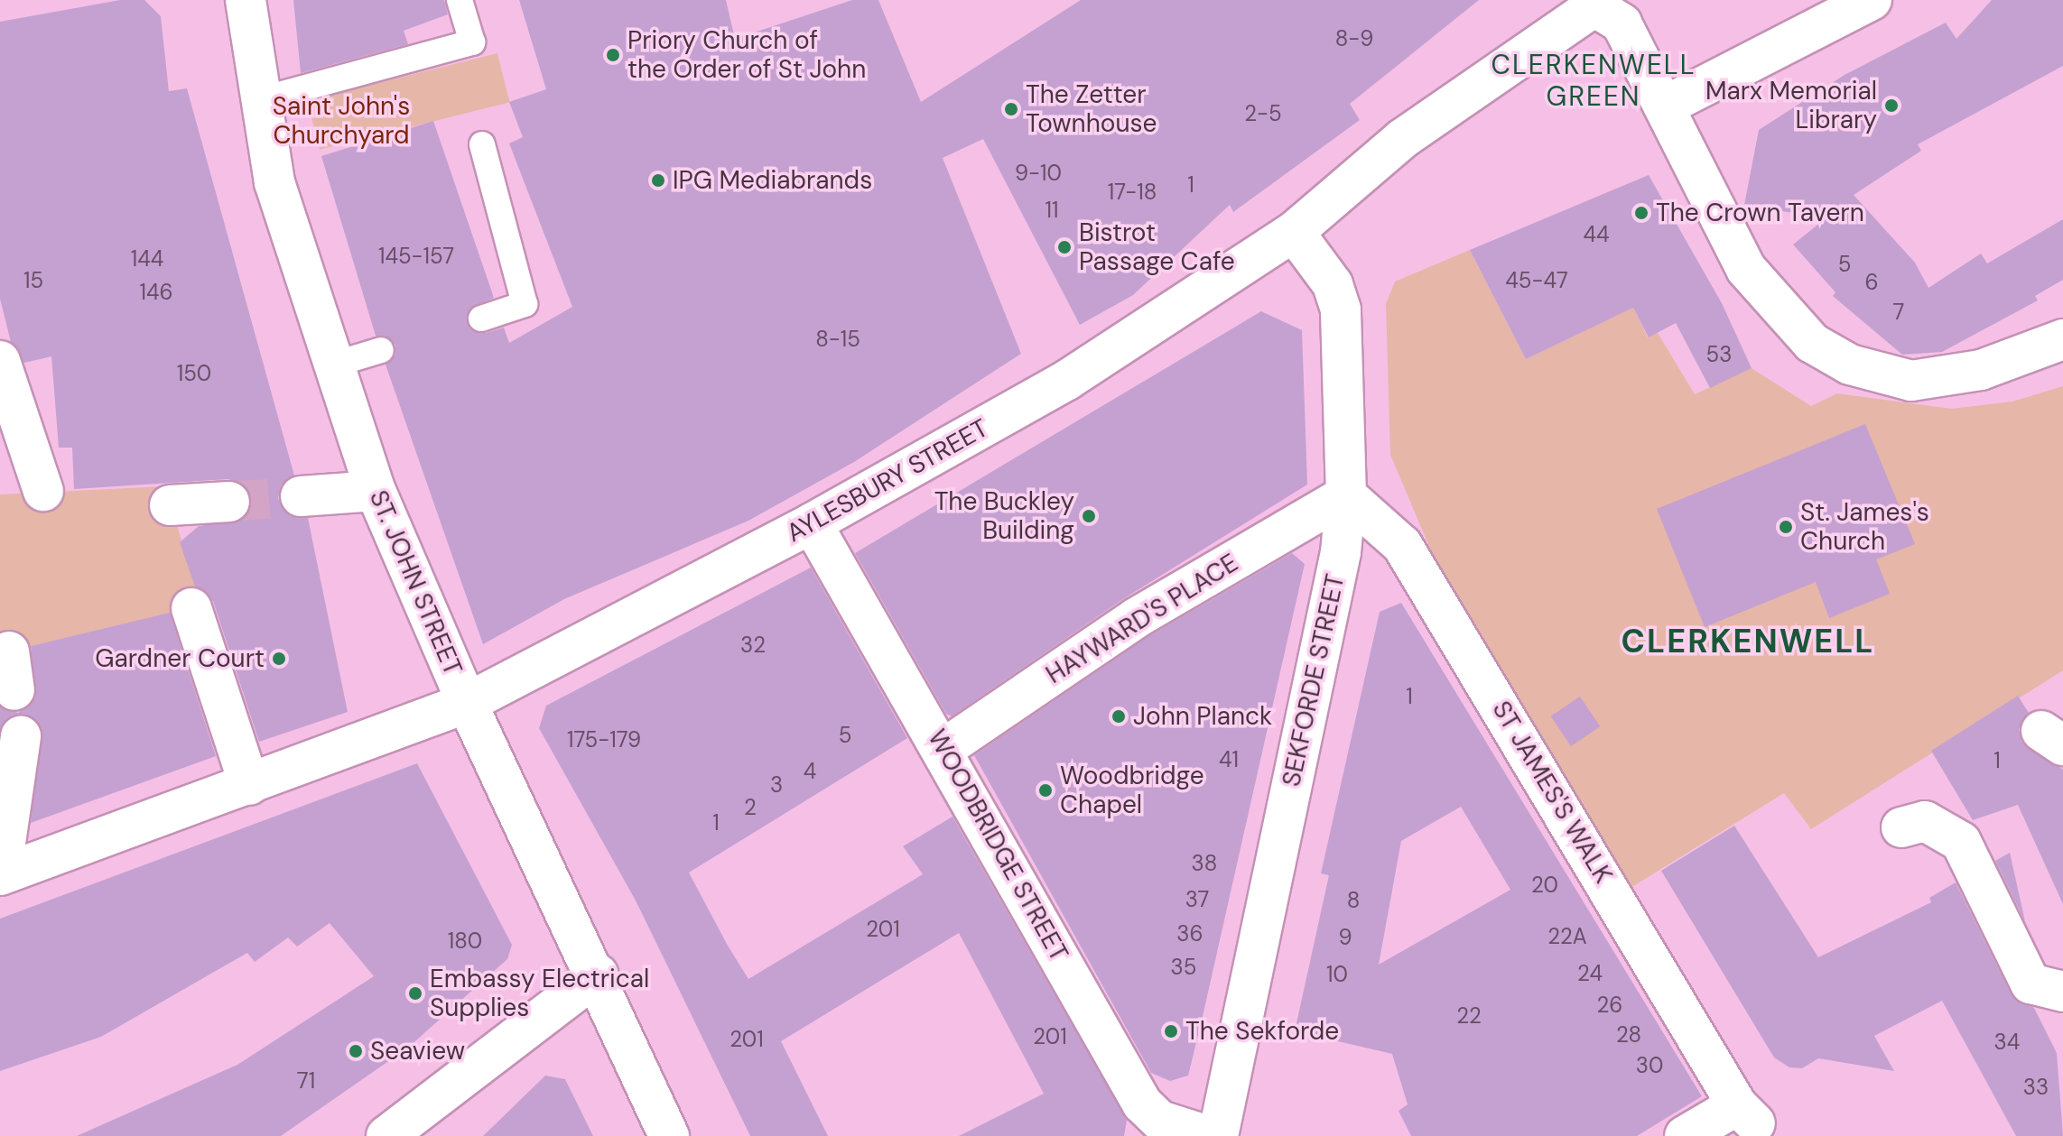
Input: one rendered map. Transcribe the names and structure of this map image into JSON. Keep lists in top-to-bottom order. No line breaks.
{"streets":{"street":["AYLESBURY STREET","ST. JOHN STREET","HAYWARD'S PLACE","SEKFORDE STREET","ST JAMES'S WALK","WOODBRIDGE STREET"]},"crossings":[["AYLESBURY STREET","ST. JOHN STREET"],["AYLESBURY STREET","SEKFORDE STREET"],["AYLESBURY STREET","WOODBRIDGE STREET"],["HAYWARD'S PLACE","SEKFORDE STREET"],["HAYWARD'S PLACE","ST JAMES'S WALK"],["HAYWARD'S PLACE","WOODBRIDGE STREET"],["SEKFORDE STREET","ST JAMES'S WALK"]],"districts":["CLERKENWELL GREEN","CLERKENWELL"],"parks":["Saint John's Churchyard"],"places":["Priory Church of the Order of St John","Marx Memorial Library","The Zetter Townhouse","IPG Mediabrands","The Crown Tavern","Bistrot Passage Cafe","The Buckley Building","St. James's Church","Gardner Court","John Planck","Woodbridge Chapel","Embassy Electrical Supplies","The Sekforde","Seaview"],"house_numbers":["8-9","2-5","9-10","1","17-18","11","44","145-157","144","5","15","45-47","6","146","7","8-15","53","150","32","1","5","175-179","41","1","4","3","2","1","38","20","37","8","201","36","22A","9","180","35","24","10","26","22","28","201","201","34","30","71","33"]}
